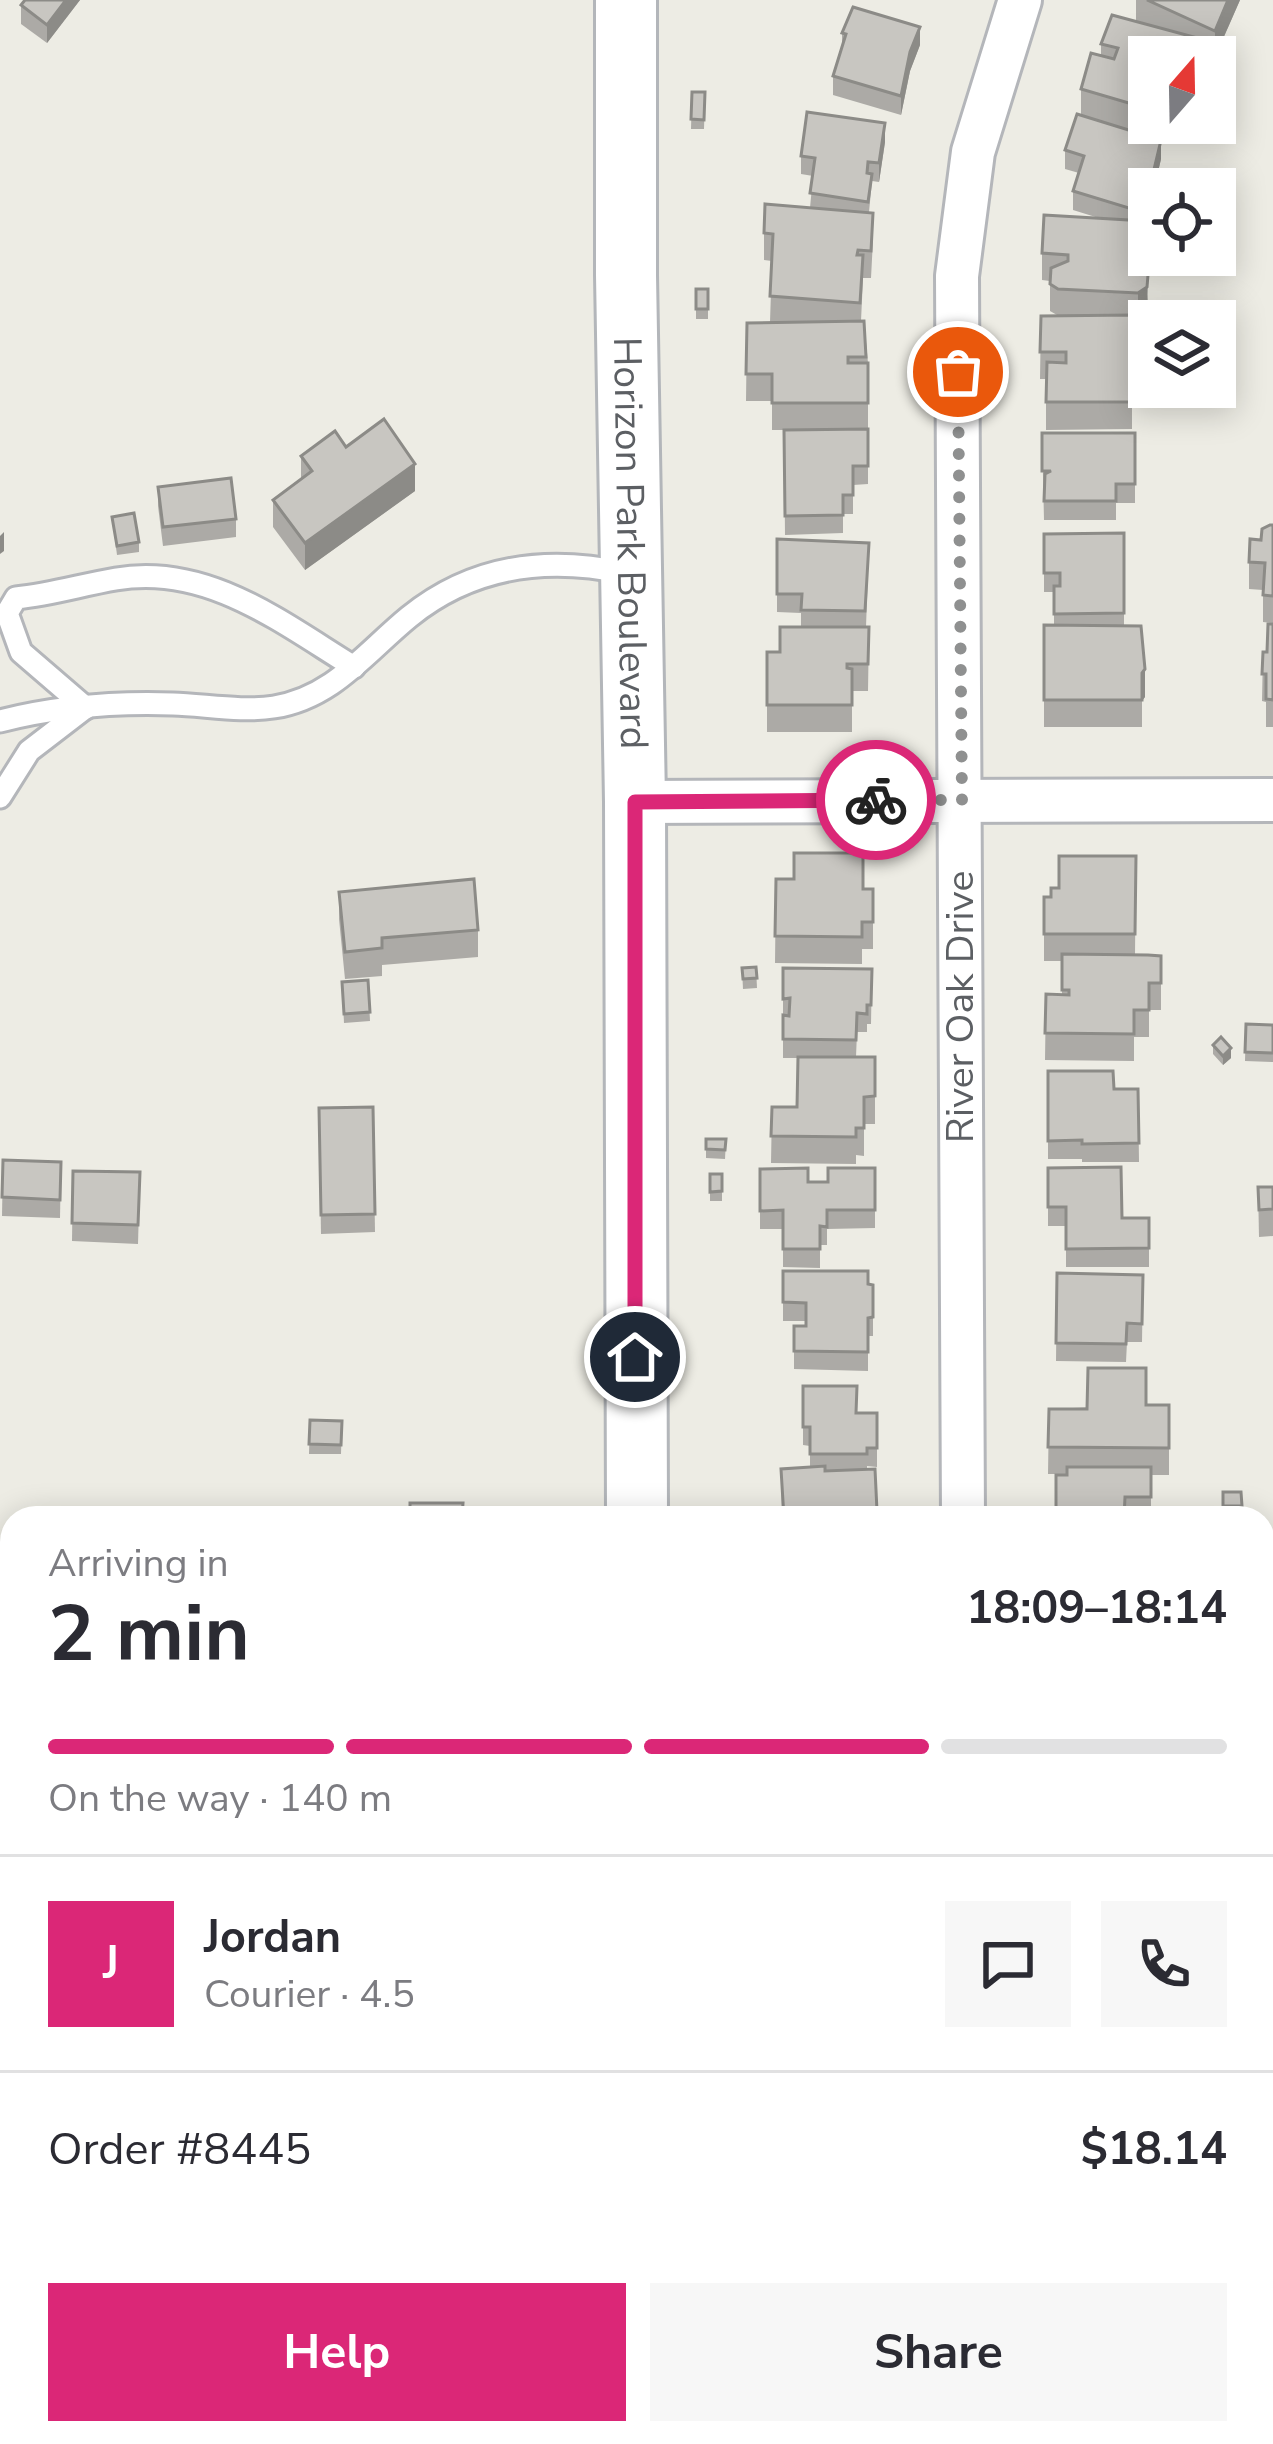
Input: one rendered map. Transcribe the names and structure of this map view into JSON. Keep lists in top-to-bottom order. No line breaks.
{"streets":{"street":["Horizon Park Boulevard","River Oak Drive"]},"north":"top","page":{"heading":["2 min","Arriving in","18:09–18:14"],"panel":["Jordan","Courier · 4.5","Order #8445","$18.14"],"bar":"On the way · 140 m","round":"J","buttons":["Help","Share"]}}
